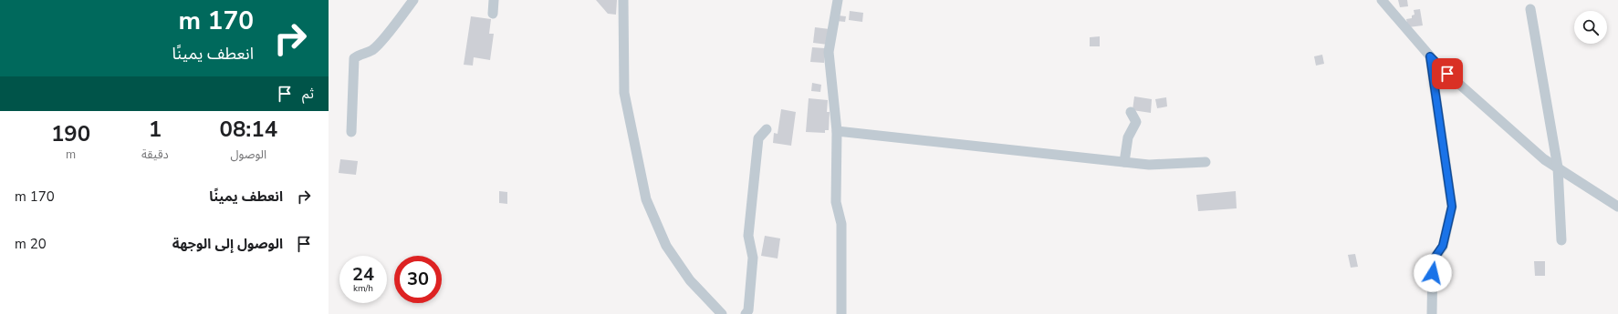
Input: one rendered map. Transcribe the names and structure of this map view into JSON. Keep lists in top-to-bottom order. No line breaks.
{"page":{"turn":["170 m","انعطف يمينًا"],"then":"ثم","eta":["08:14","الوصول","1","دقيقة","190","m"],"list":[{"name":"انعطف يمينًا","value":"170 m"},{"name":"الوصول إلى الوجهة","value":"20 m"}],"speed":"24 km/h","limit":"30"}}
